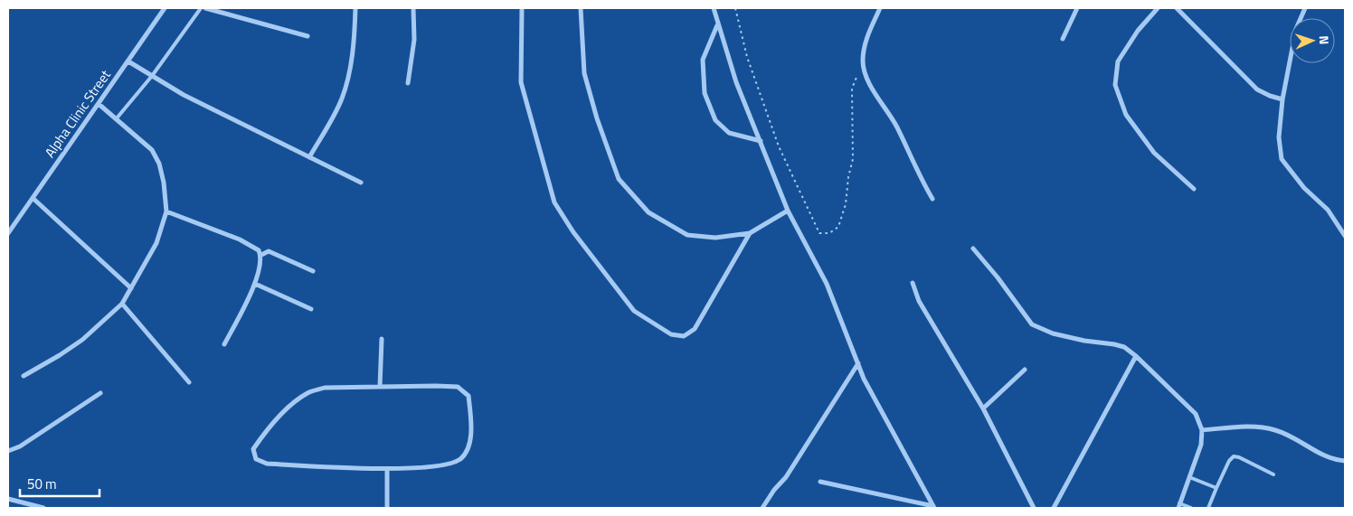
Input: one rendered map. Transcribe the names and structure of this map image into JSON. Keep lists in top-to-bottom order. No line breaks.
{"streets":{"street":["Alpha Clinic Street"]},"scale_bar":"50 m","north":"right"}
